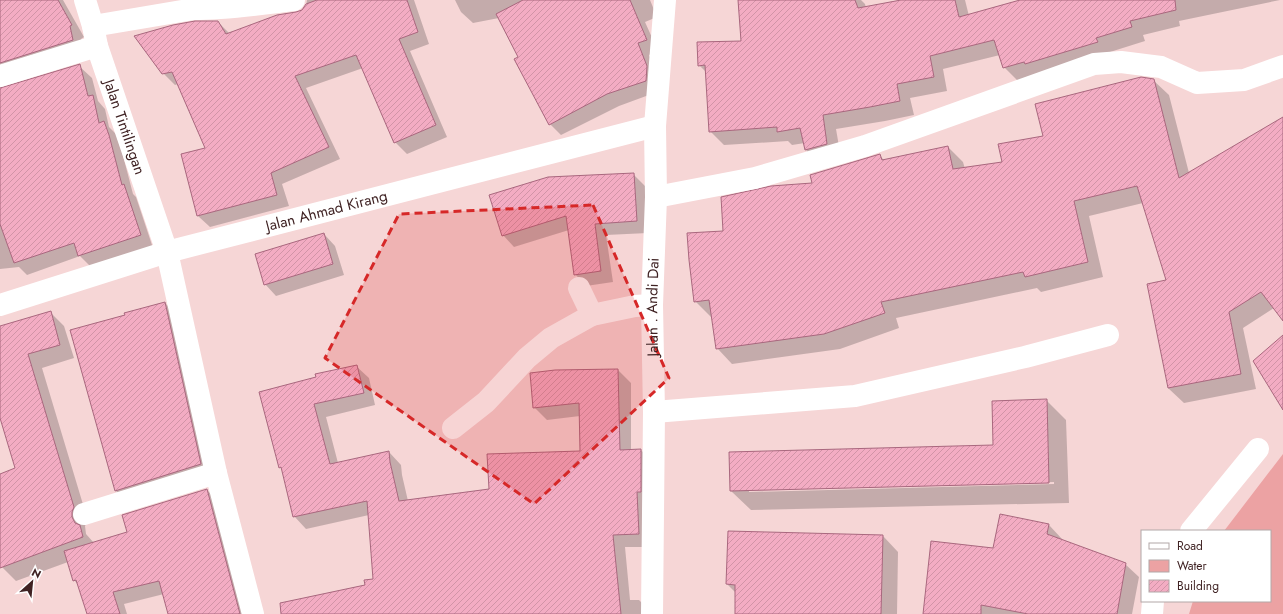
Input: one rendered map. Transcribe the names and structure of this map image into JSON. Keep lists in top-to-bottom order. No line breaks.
{"streets":{"main road":["Jalan Tintilingan","Jalan Ahmad Kirang","Jalan . Andi Dai"]},"crossings":[["Jalan Tintilingan","Jalan Ahmad Kirang"],["Jalan Ahmad Kirang","Jalan . Andi Dai"]],"legend":["Road","Water","Building"],"north":"top right"}
